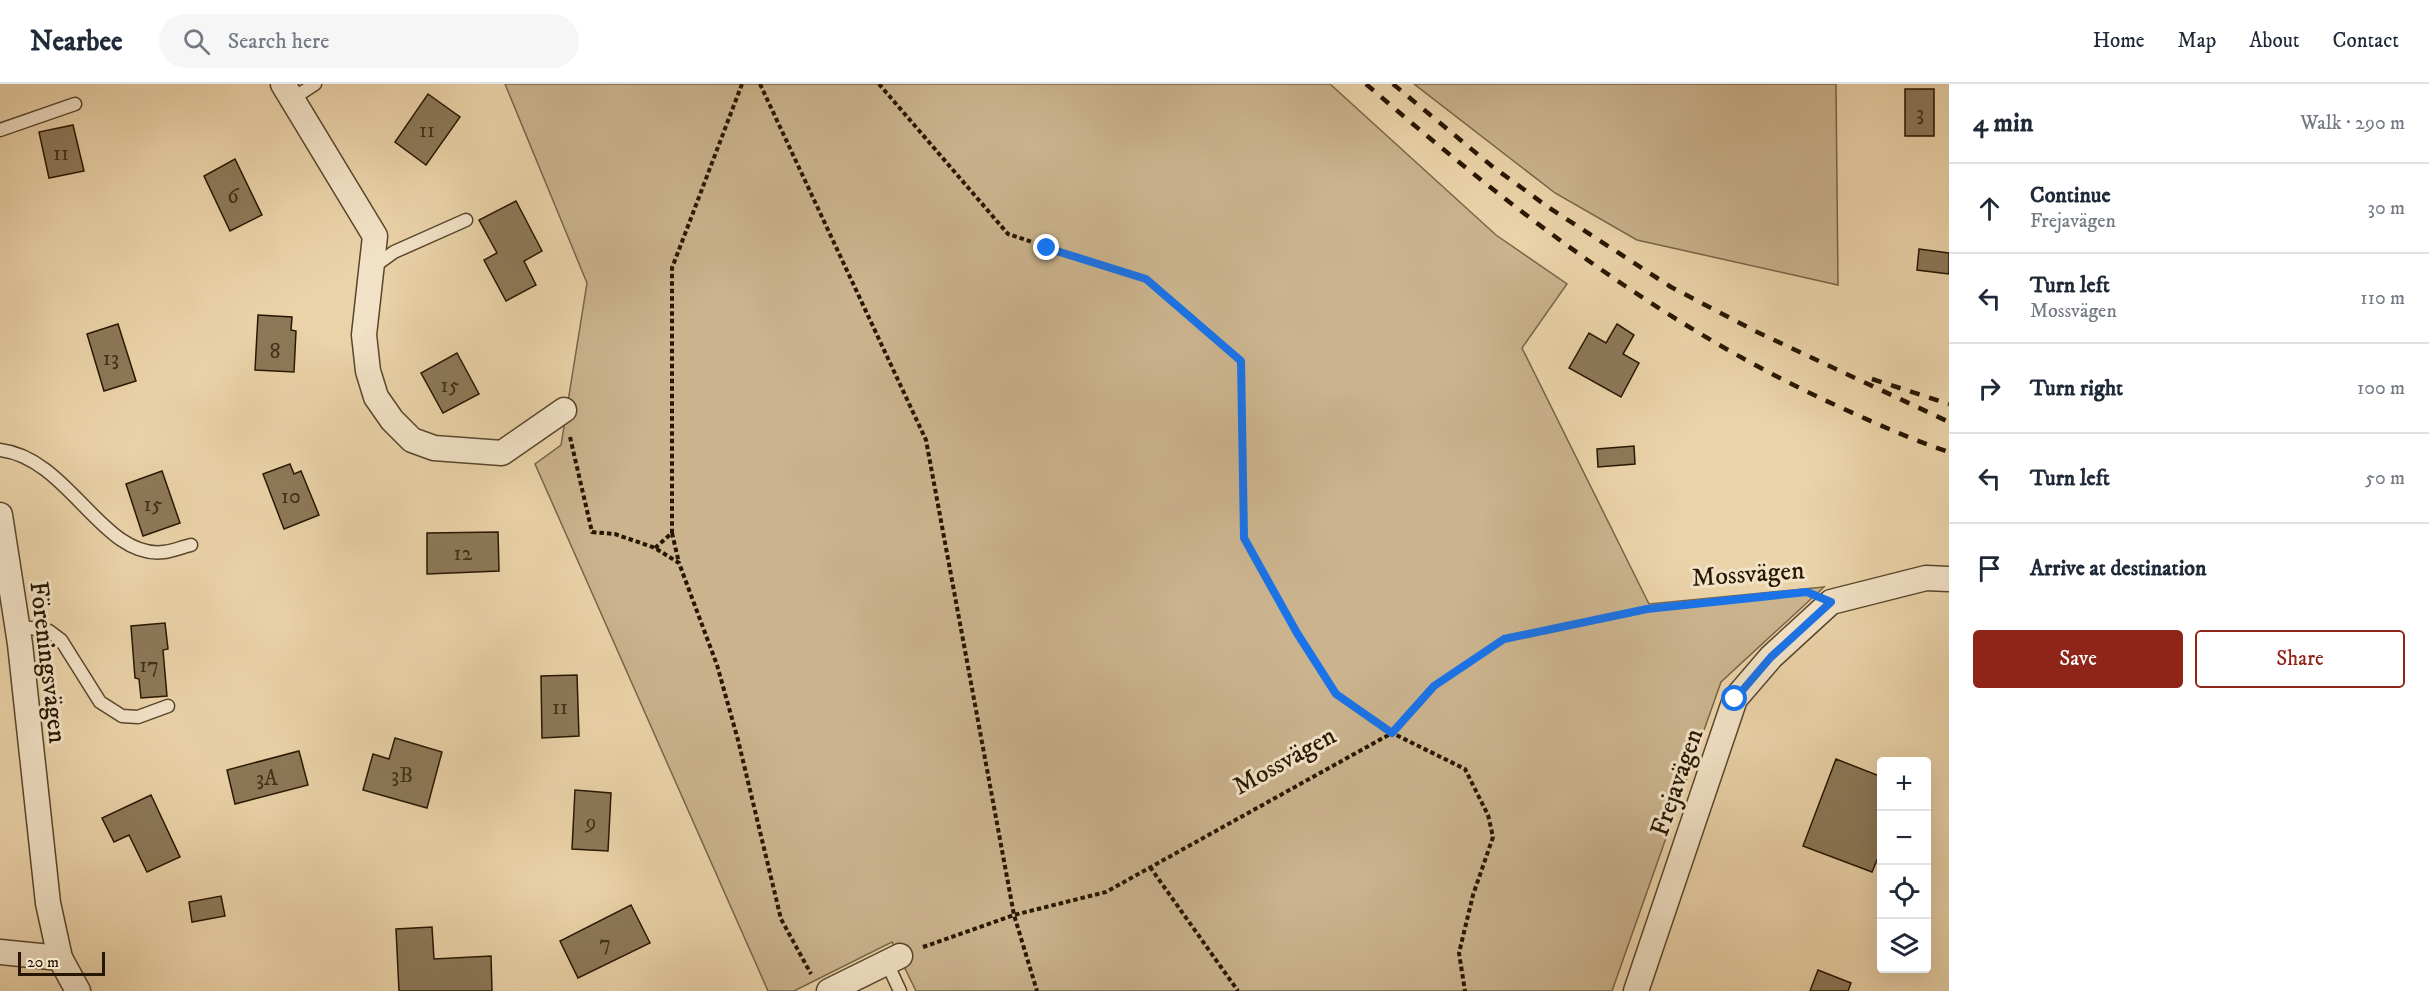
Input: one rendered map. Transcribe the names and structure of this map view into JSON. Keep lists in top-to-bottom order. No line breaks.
{"streets":{"street":["Föreningsvägen","Frejavägen"],"path":["Mossvägen"]},"crossings":[["Mossvägen","Frejavägen"]],"house_numbers":["3","11","11","6","8","13","15","10","15","12","17","11","3B","3A","9","7"],"scale_bar":"20 m","page":{"header":"Nearbee","search":"Search here","nav":["Home","Map","About","Contact"],"heading":["4 min","Walk · 290 m"],"list":[["Continue","Frejavägen","30 m"],["Turn left","Mossvägen","110 m"],["Turn right","100 m"],["Turn left","50 m"],"Arrive at destination"],"buttons":["Save","Share"],"map_buttons":["+","−"],"scale":"20 m"}}
